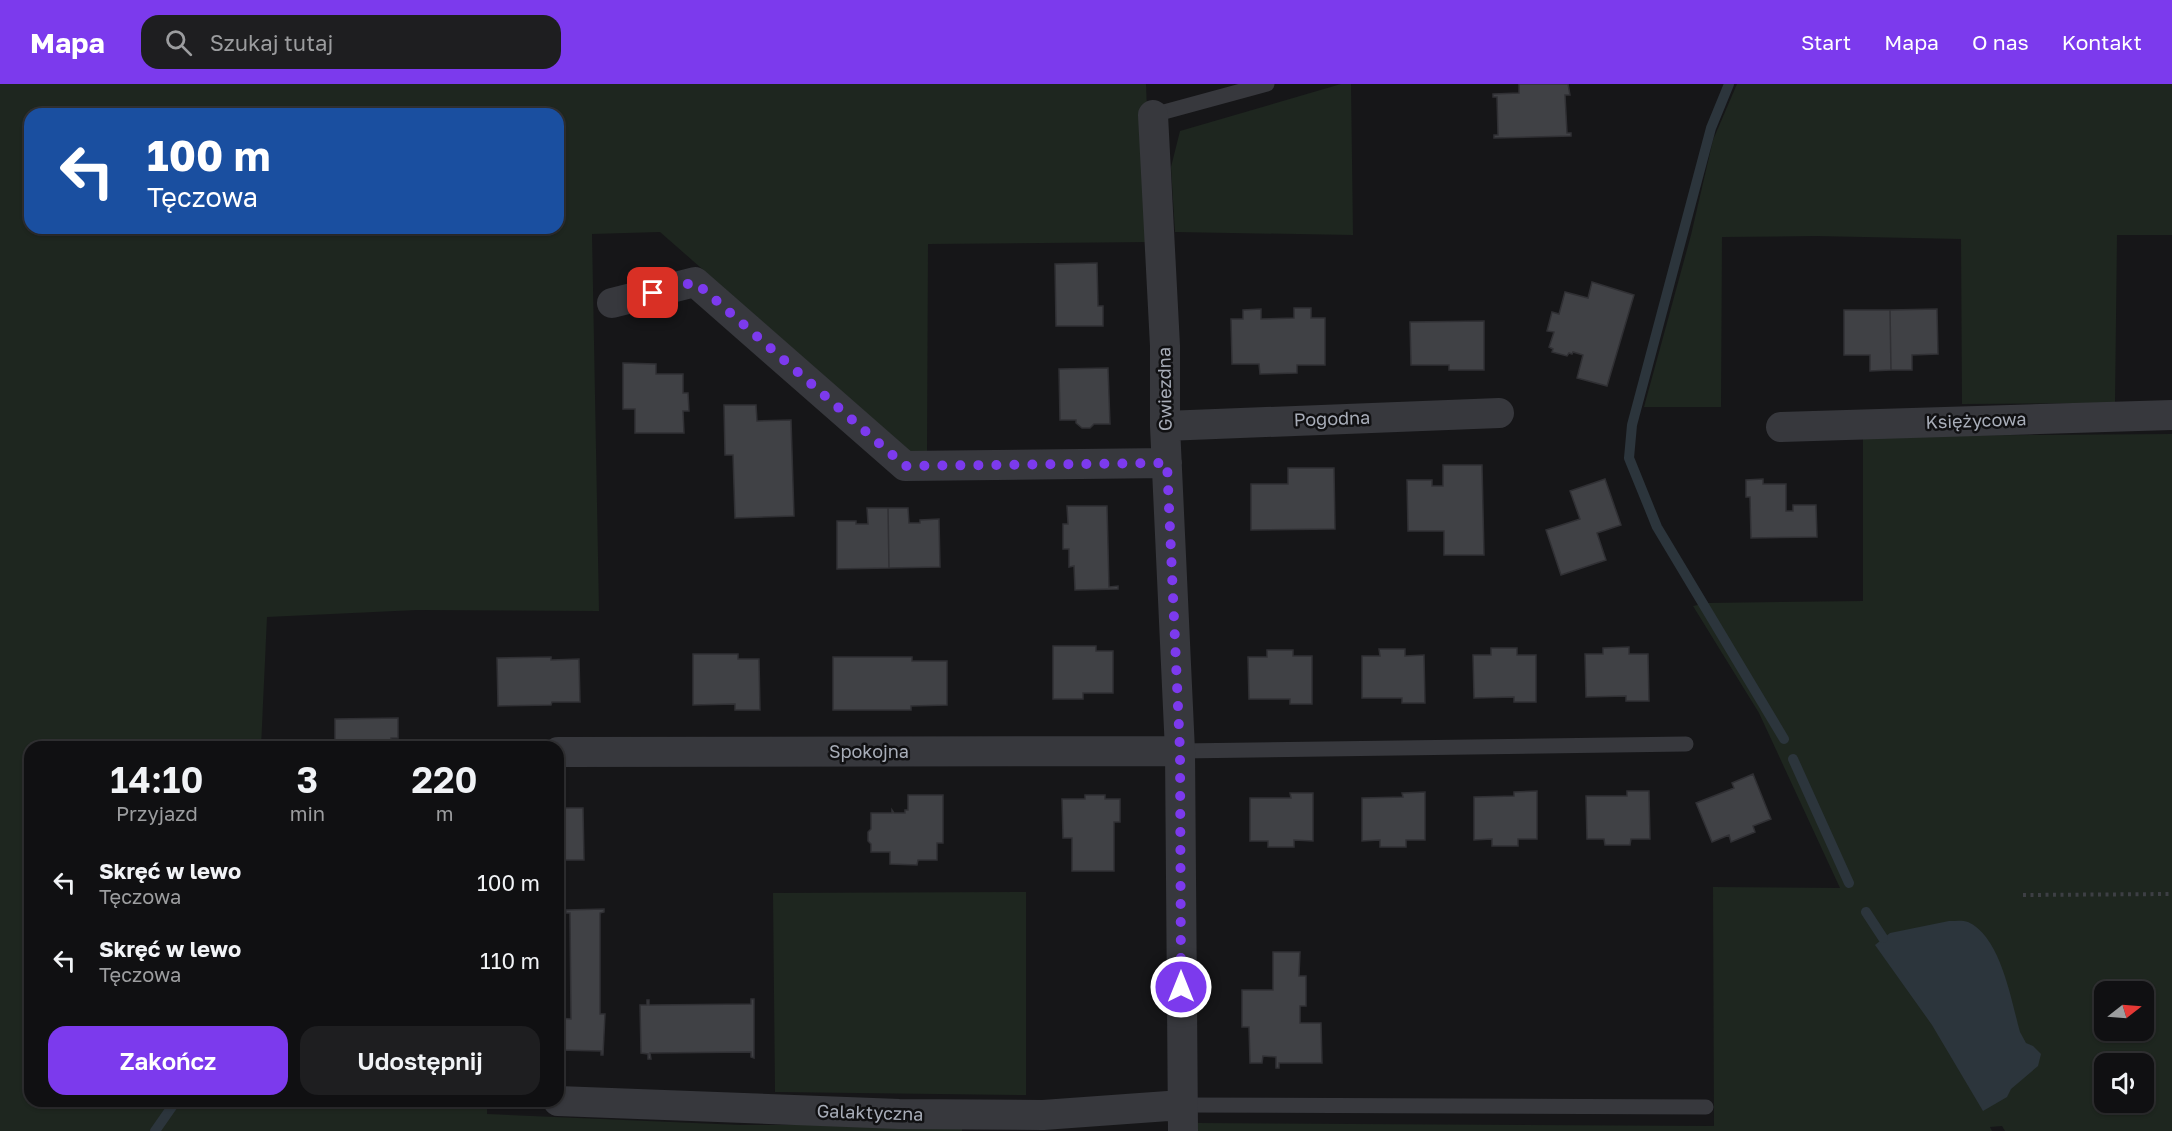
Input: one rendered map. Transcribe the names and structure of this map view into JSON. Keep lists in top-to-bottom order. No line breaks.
{"streets":{"street":["Gwiezdna","Pogodna","Księżycowa","Spokojna","Galaktyczna"]},"crossings":[["Gwiezdna","Pogodna"],["Gwiezdna","Spokojna"],["Gwiezdna","Galaktyczna"]],"north":"right","page":{"header":"Mapa","search":"Szukaj tutaj","nav":["Start","Mapa","O nas","Kontakt"],"turn":["100 m","Tęczowa"],"eta":["14:10","Przyjazd","3","min","220","m"],"list":[{"name":"Skręć w lewo","note":"Tęczowa","value":"100 m"},{"name":"Skręć w lewo","note":"Tęczowa","value":"110 m"}],"buttons":["Zakończ","Udostępnij"]}}
